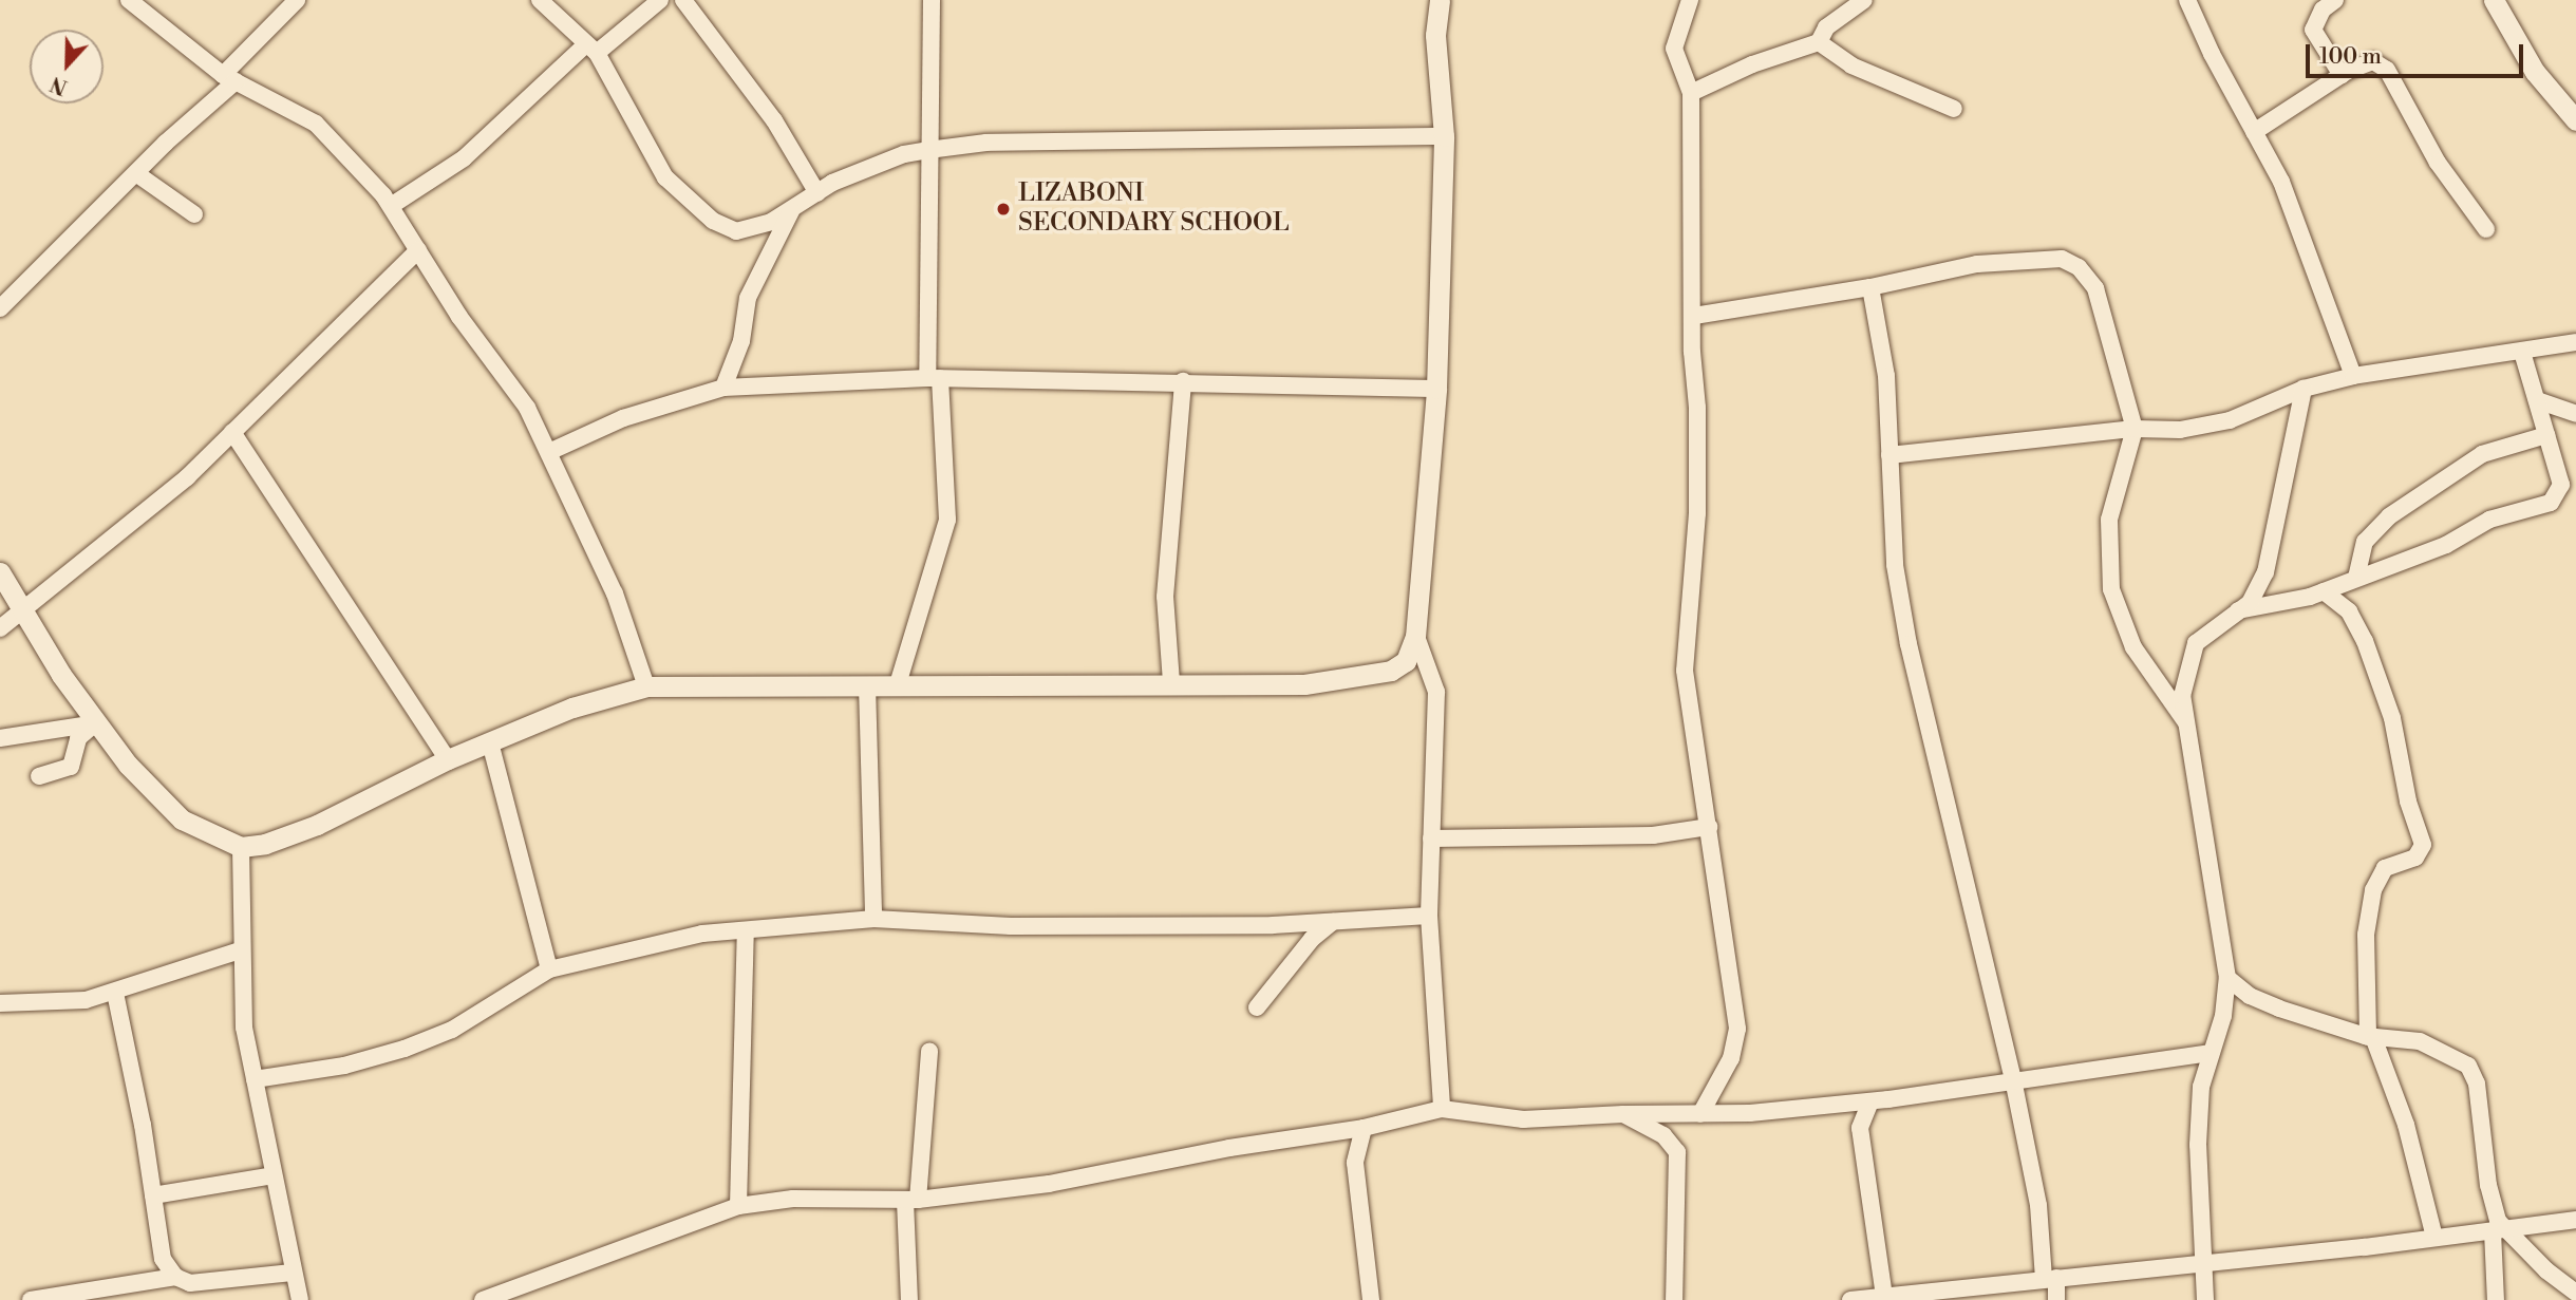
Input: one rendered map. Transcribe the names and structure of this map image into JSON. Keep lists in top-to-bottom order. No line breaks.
{"places":["LIZABONI SECONDARY SCHOOL"],"scale_bar":"100 m","north":"bottom"}
